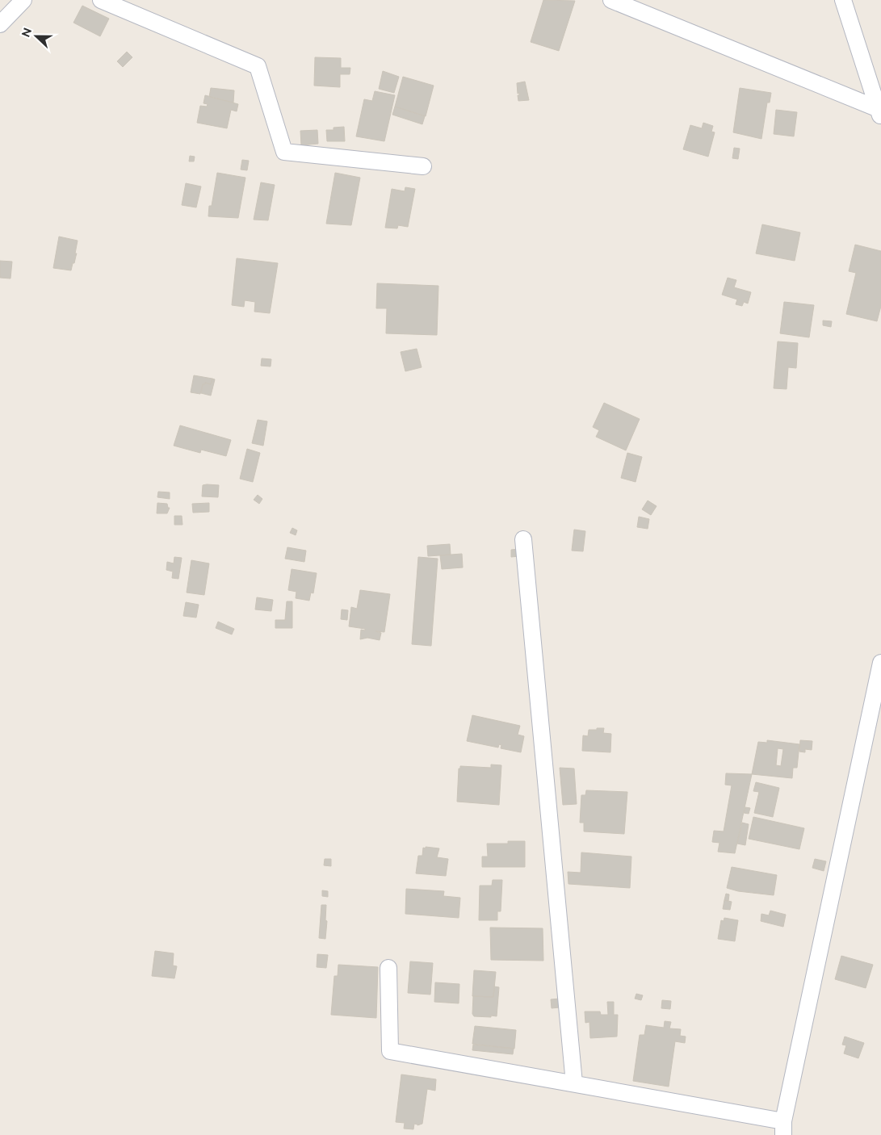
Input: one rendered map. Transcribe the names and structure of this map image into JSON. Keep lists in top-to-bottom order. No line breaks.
{"north":"left"}
